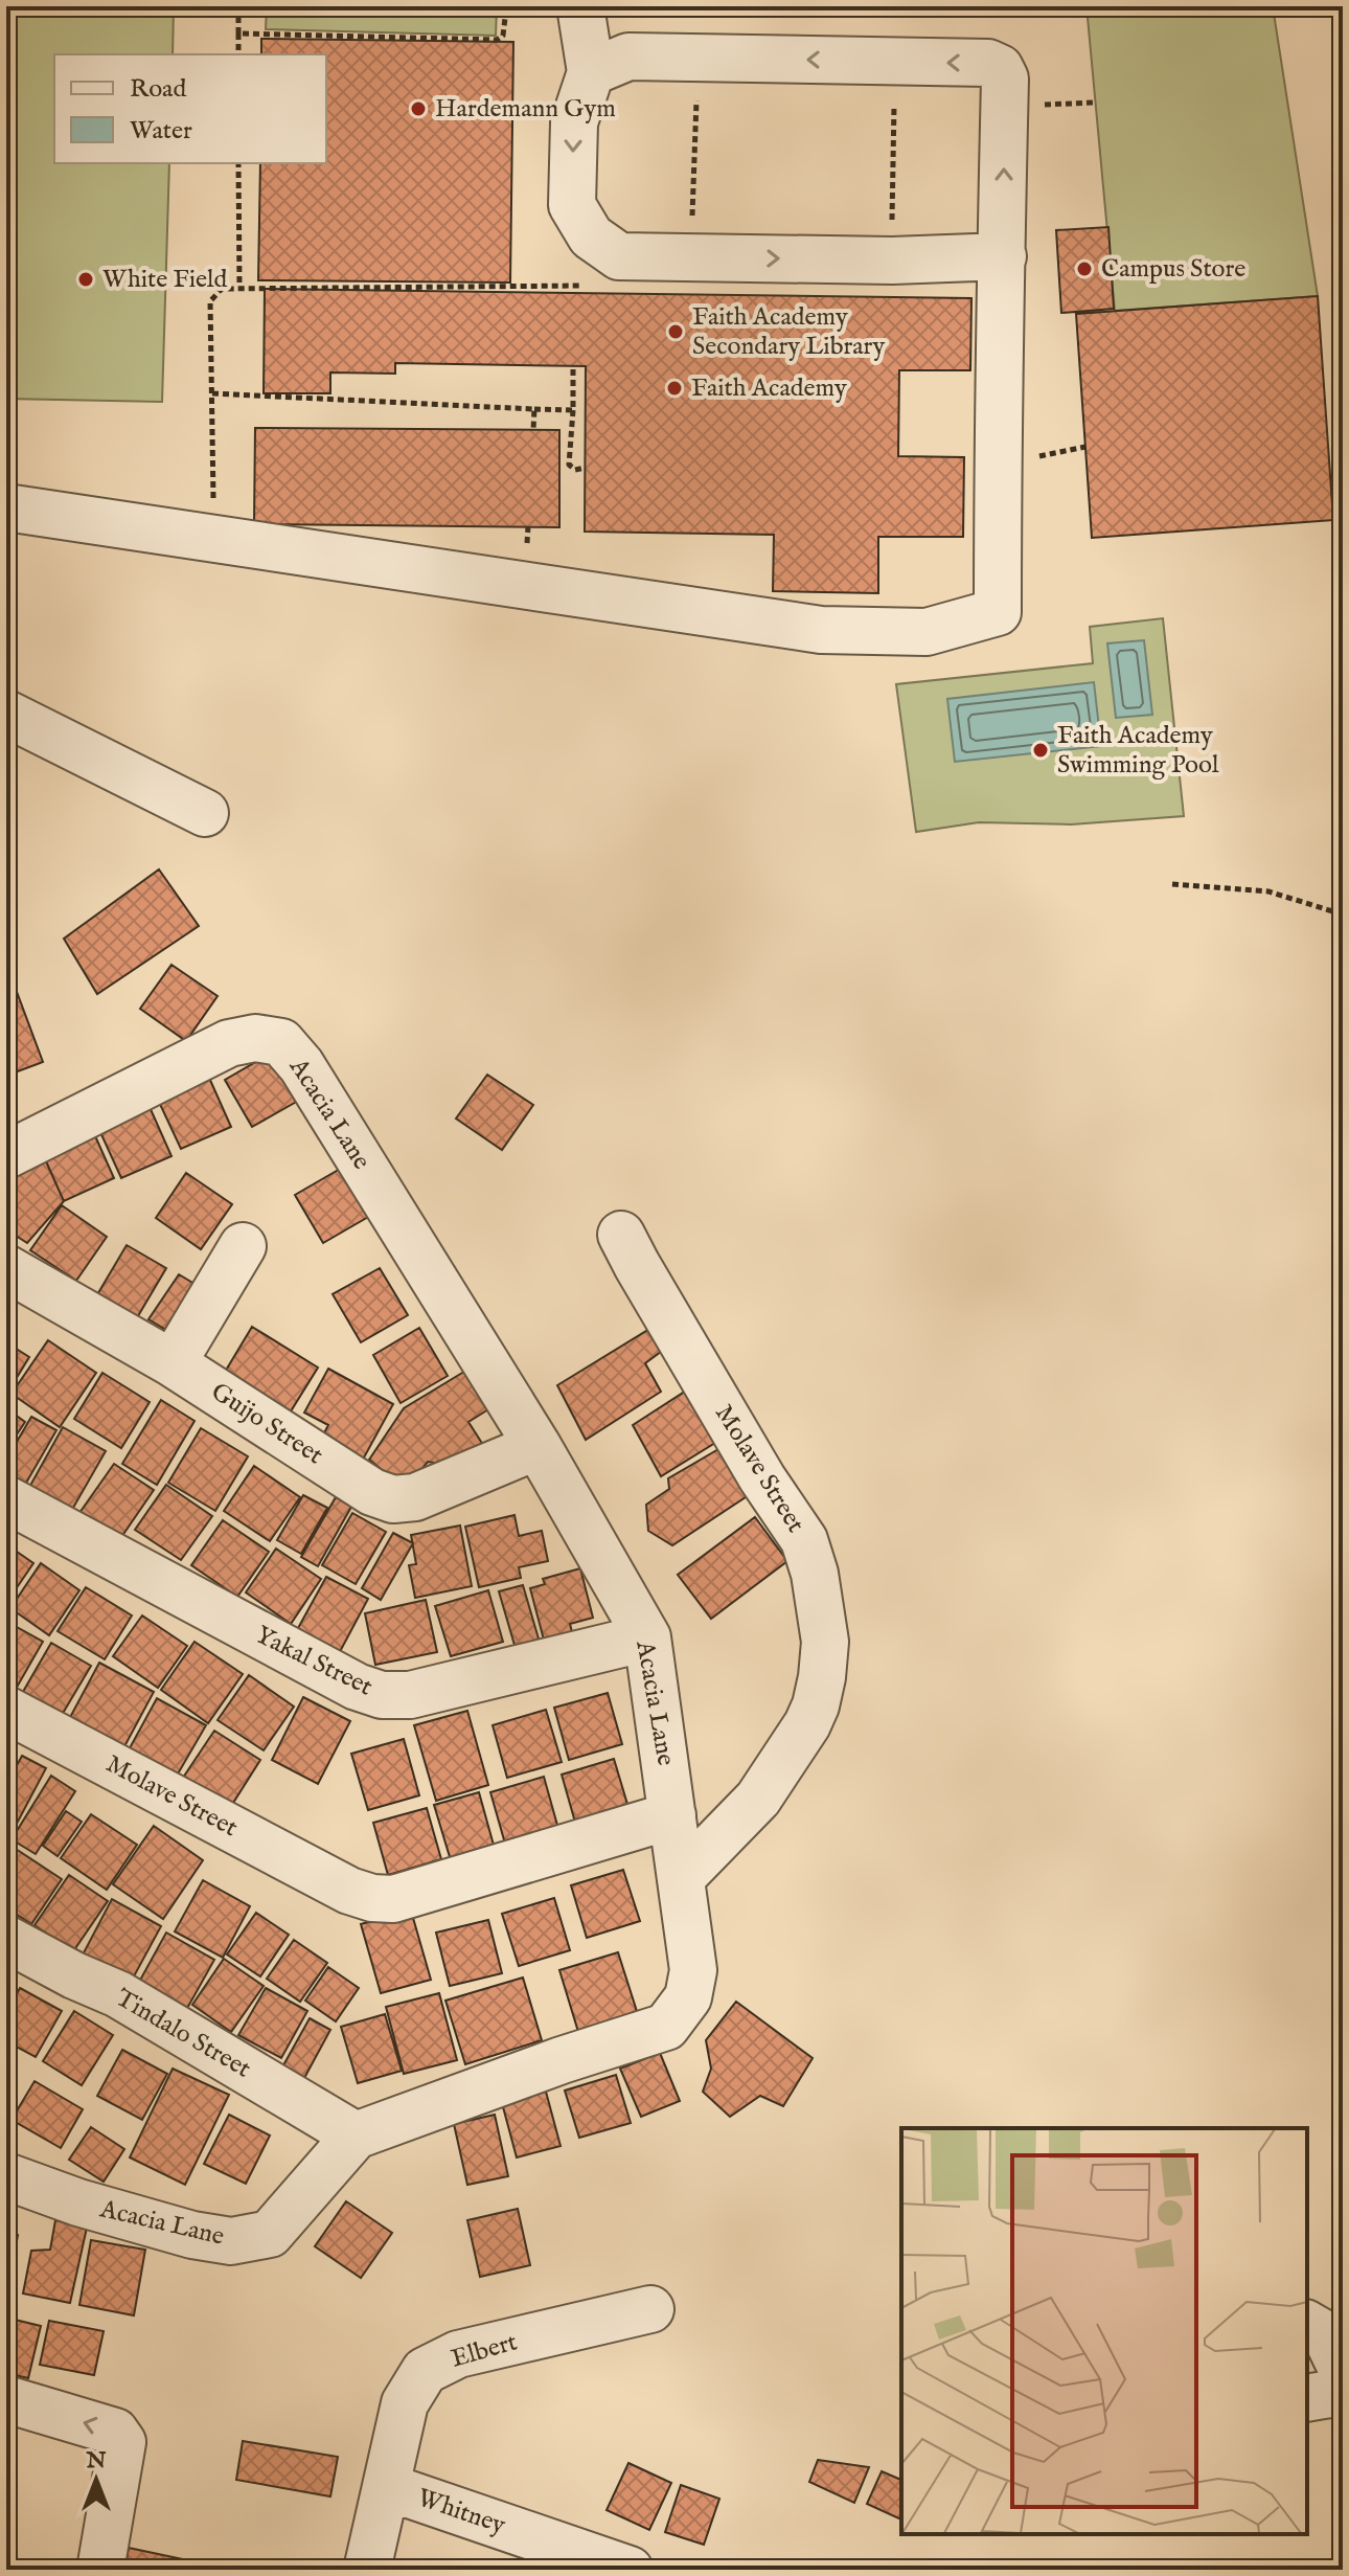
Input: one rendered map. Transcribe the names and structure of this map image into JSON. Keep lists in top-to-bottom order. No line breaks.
{"streets":{"street":["Acacia Lane","Guijo Street","Molave Street","Yakal Street","Tindalo Street","Elbert","Whitney"]},"crossings":[["Acacia Lane","Guijo Street"],["Acacia Lane","Molave Street"],["Acacia Lane","Yakal Street"],["Acacia Lane","Tindalo Street"],["Elbert","Whitney"]],"places":["Hardemann Gym","Campus Store","White Field","Faith Academy Secondary Library","Faith Academy","Faith Academy Swimming Pool"],"legend":["Road","Water"],"north":"top"}
